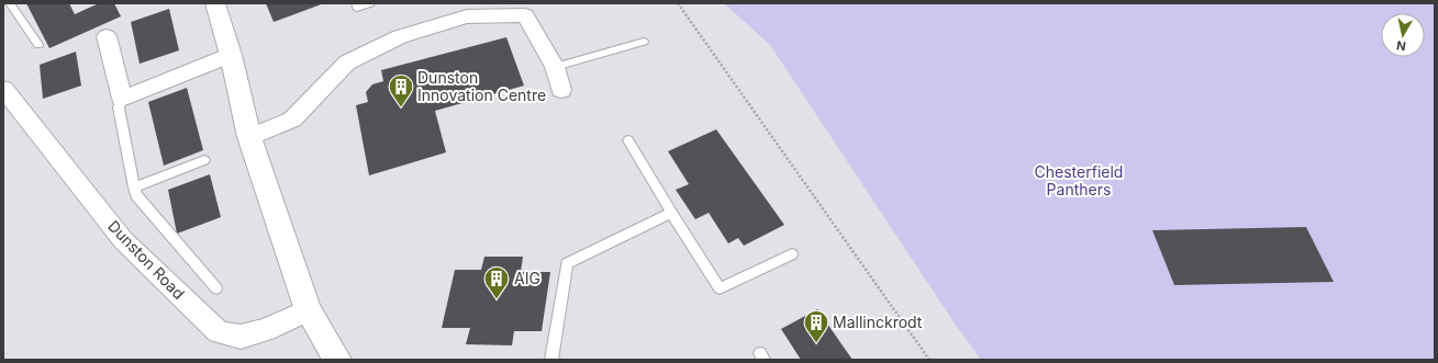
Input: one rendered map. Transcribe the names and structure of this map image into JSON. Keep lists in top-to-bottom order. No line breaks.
{"streets":{"street":["Dunston Road"]},"parks":["Chesterfield Panthers"],"places":{"building":["Dunston Innovation Centre","AIG","Mallinckrodt"]},"north":"bottom"}
